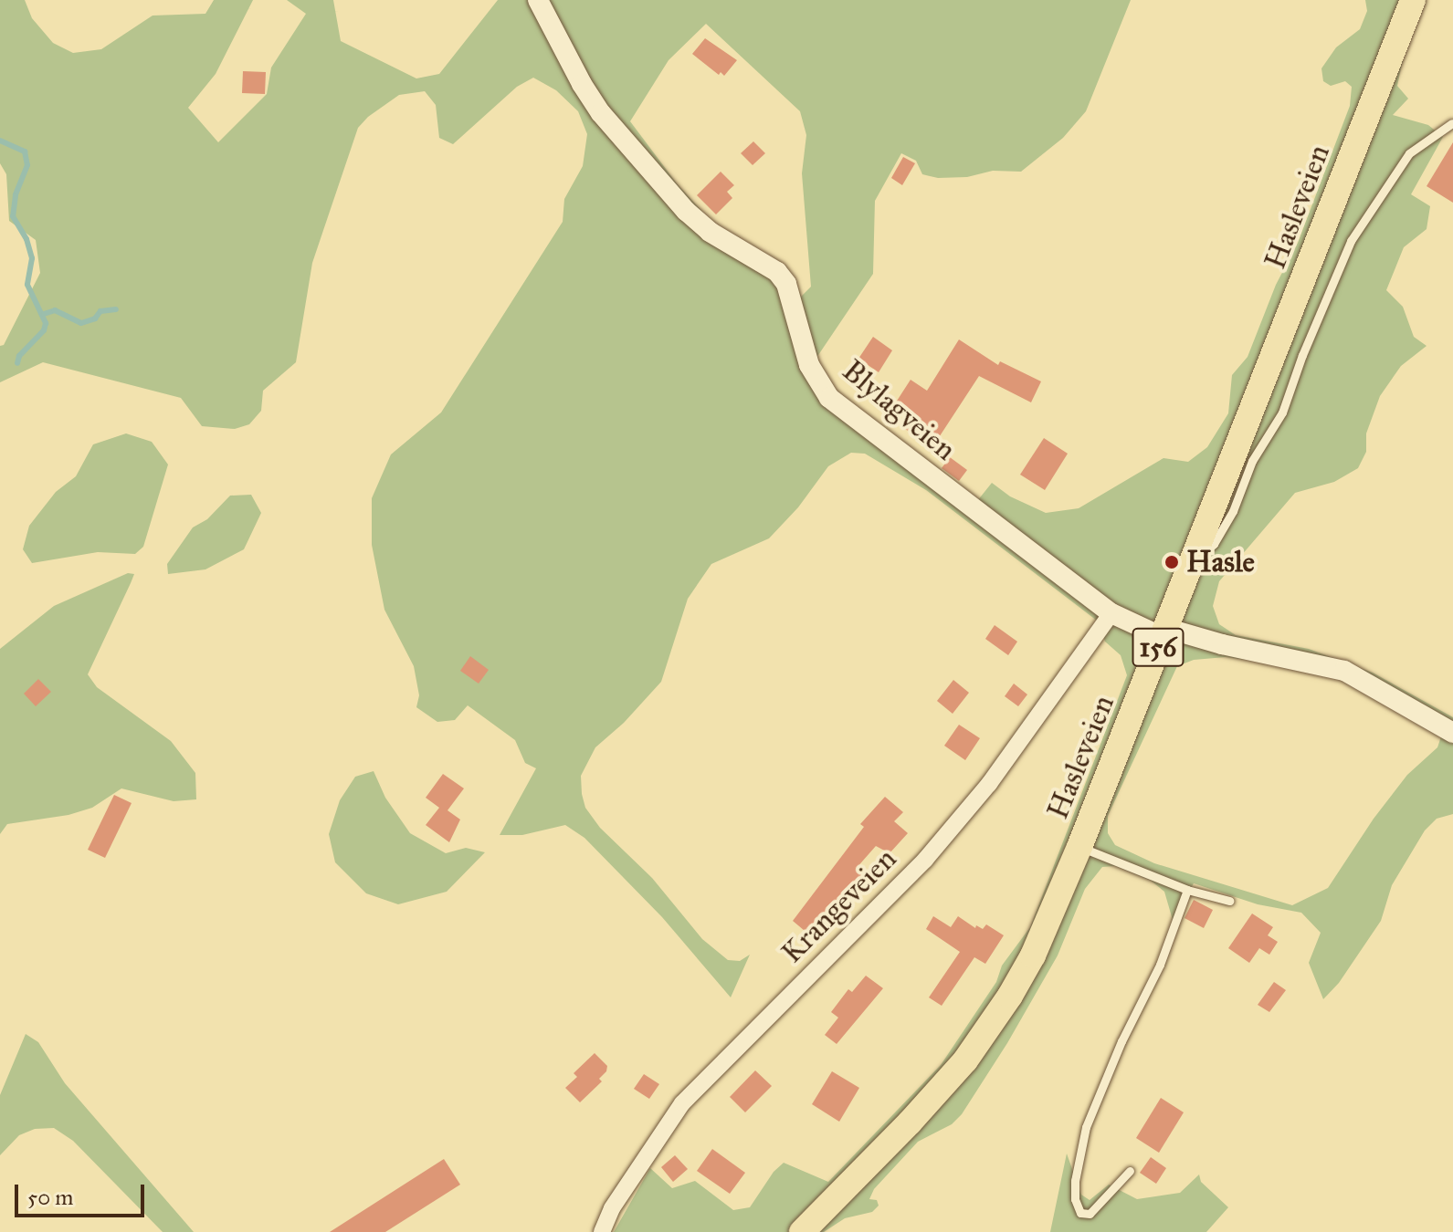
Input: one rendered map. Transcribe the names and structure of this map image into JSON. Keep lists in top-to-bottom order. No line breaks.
{"streets":{"main road":["Hasleveien","156"],"street":["Blylagveien","Krangeveien"]},"crossings":[["Hasleveien","Blylagveien"],["Blylagveien","Krangeveien"]],"places":["Hasle"],"scale_bar":"50 m"}
